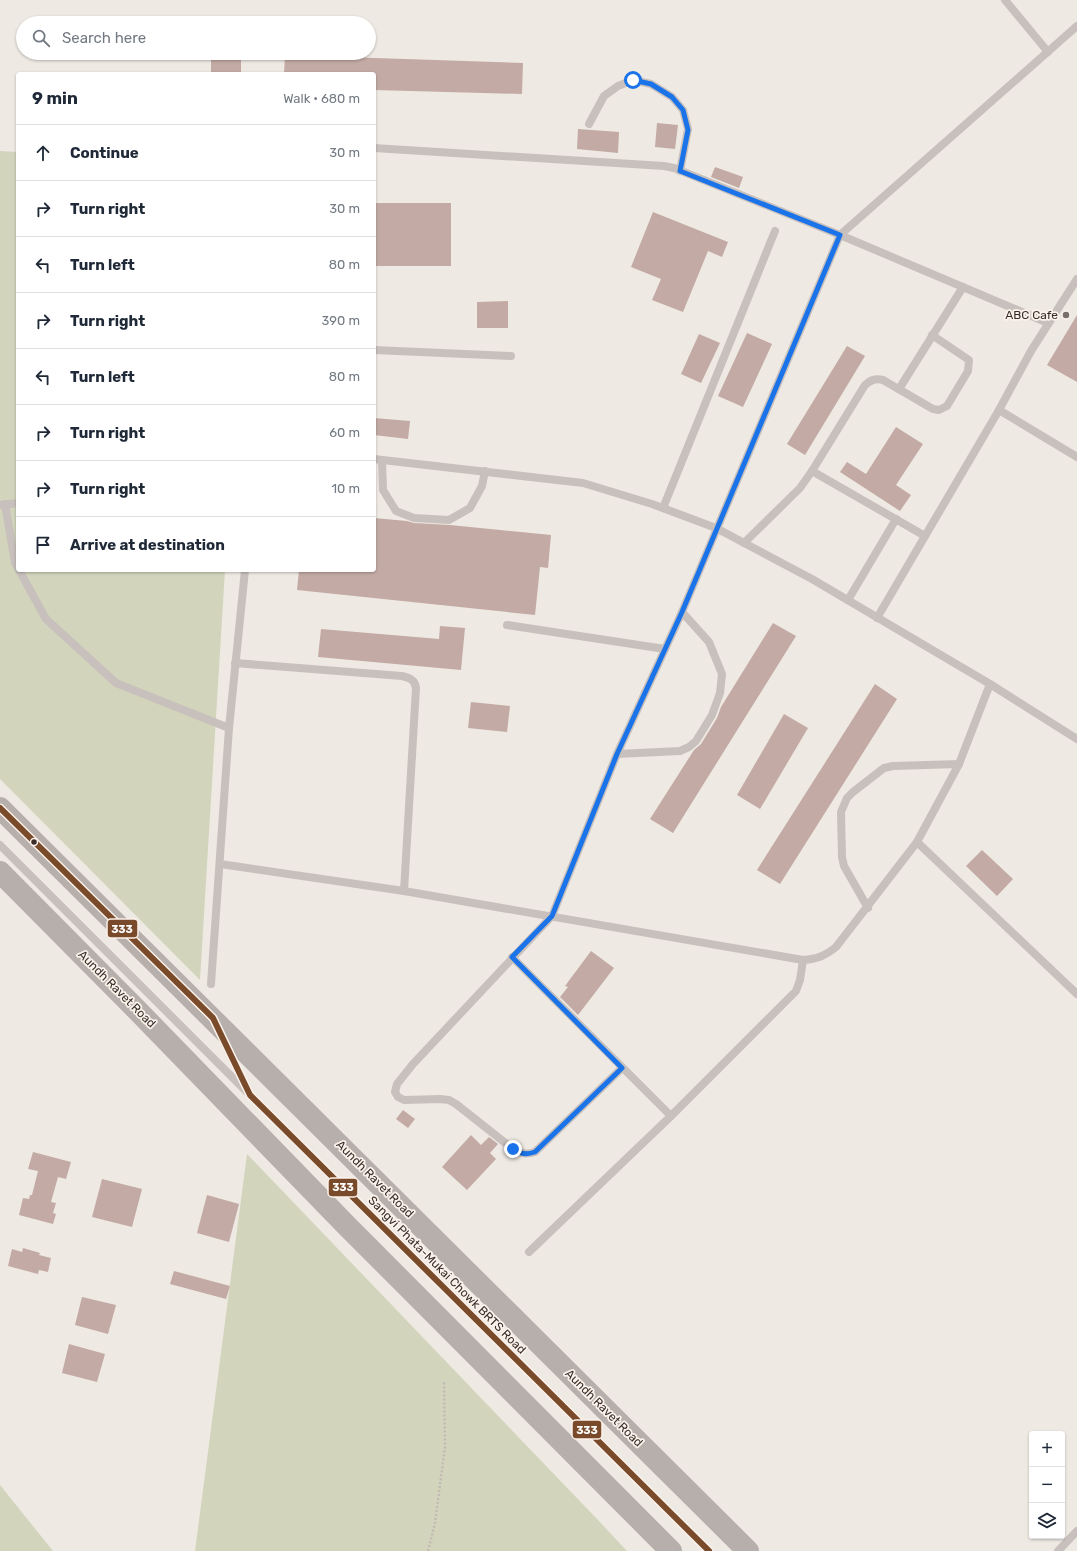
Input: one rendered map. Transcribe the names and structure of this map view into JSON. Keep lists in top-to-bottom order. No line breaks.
{"streets":{"main road":["Aundh Ravet Road"],"lane":["Sangvi Phata-Mukai Chowk BRTS Road"]},"places":["ABC Cafe"],"lines":["transit line 333"],"page":{"search":"Search here","heading":["9 min","Walk · 680 m"],"list":[["Continue","30 m"],["Turn right","30 m"],["Turn left","80 m"],["Turn right","390 m"],["Turn left","80 m"],["Turn right","60 m"],["Turn right","10 m"],"Arrive at destination"],"map_buttons":["+","−"]}}
